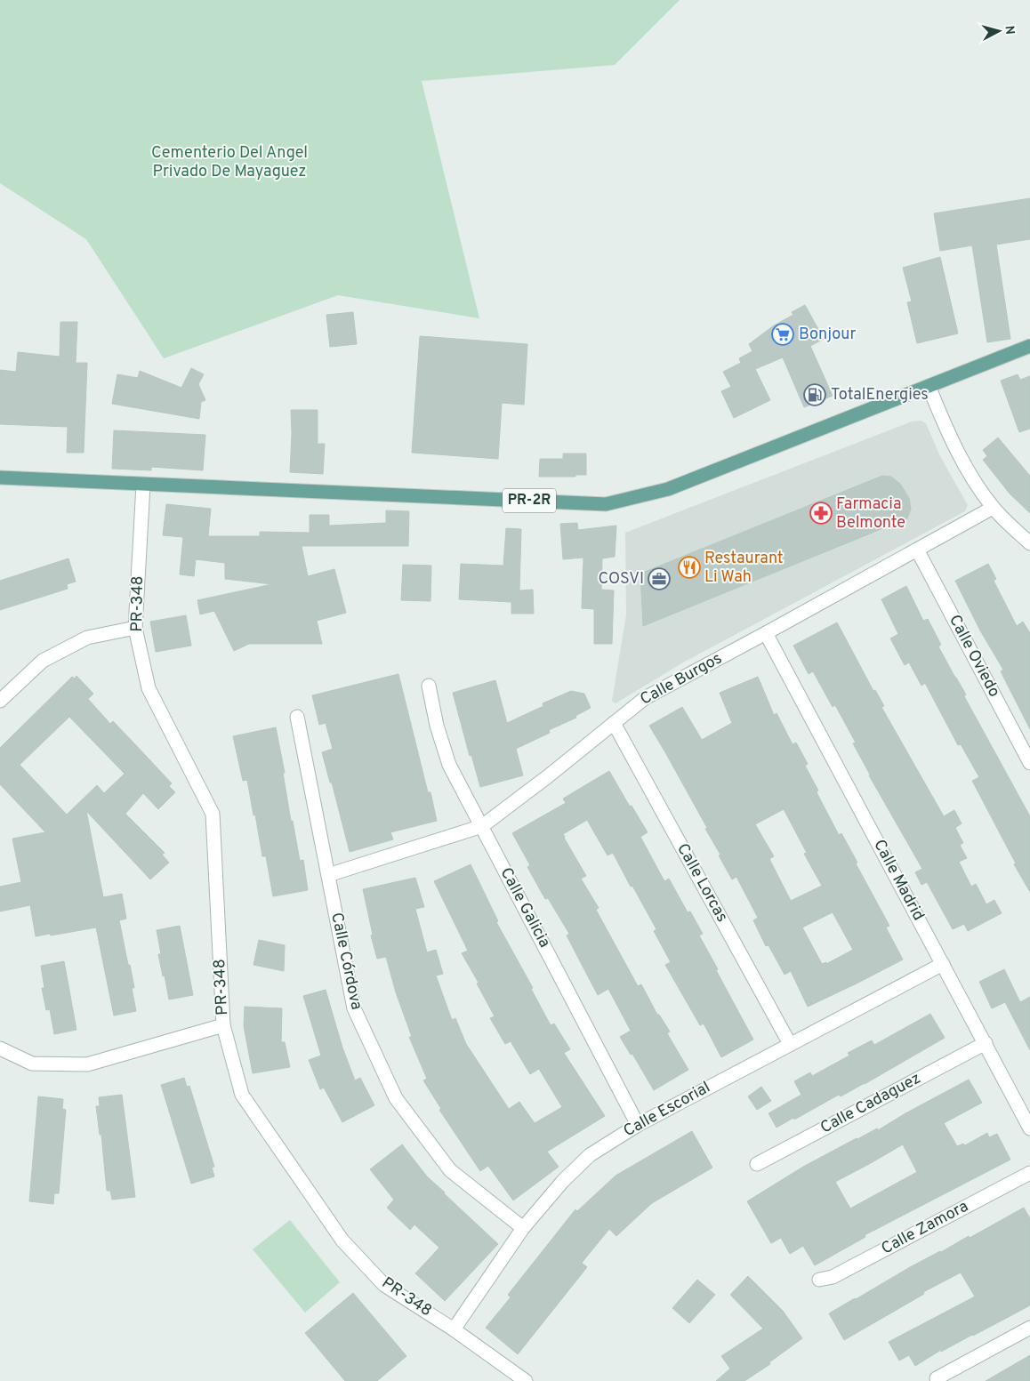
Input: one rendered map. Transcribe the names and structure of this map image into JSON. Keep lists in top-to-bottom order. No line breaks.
{"streets":{"main road":["PR-2R"],"street":["PR-348","Calle Oviedo","Calle Burgos","Calle Madrid","Calle Lorcas","Calle Galicia","Calle Córdova","Calle Cadaguez","Calle Escorial","Calle Zamora"]},"crossings":[["PR-2R","PR-348"],["PR-348","Calle Escorial"],["Calle Oviedo","Calle Burgos"],["Calle Burgos","Calle Madrid"],["Calle Burgos","Calle Lorcas"],["Calle Burgos","Calle Galicia"],["Calle Burgos","Calle Córdova"],["Calle Madrid","Calle Cadaguez"],["Calle Madrid","Calle Escorial"],["Calle Lorcas","Calle Escorial"],["Calle Galicia","Calle Escorial"],["Calle Córdova","Calle Escorial"]],"parks":["Cementerio Del Angel Privado De Mayaguez"],"places":{"supermarket":["Bonjour"],"fuel station":["TotalEnergies"],"pharmacy":["Farmacia Belmonte"],"restaurant":["Restaurant Li Wah"],"office":["COSVI"]},"north":"right"}
